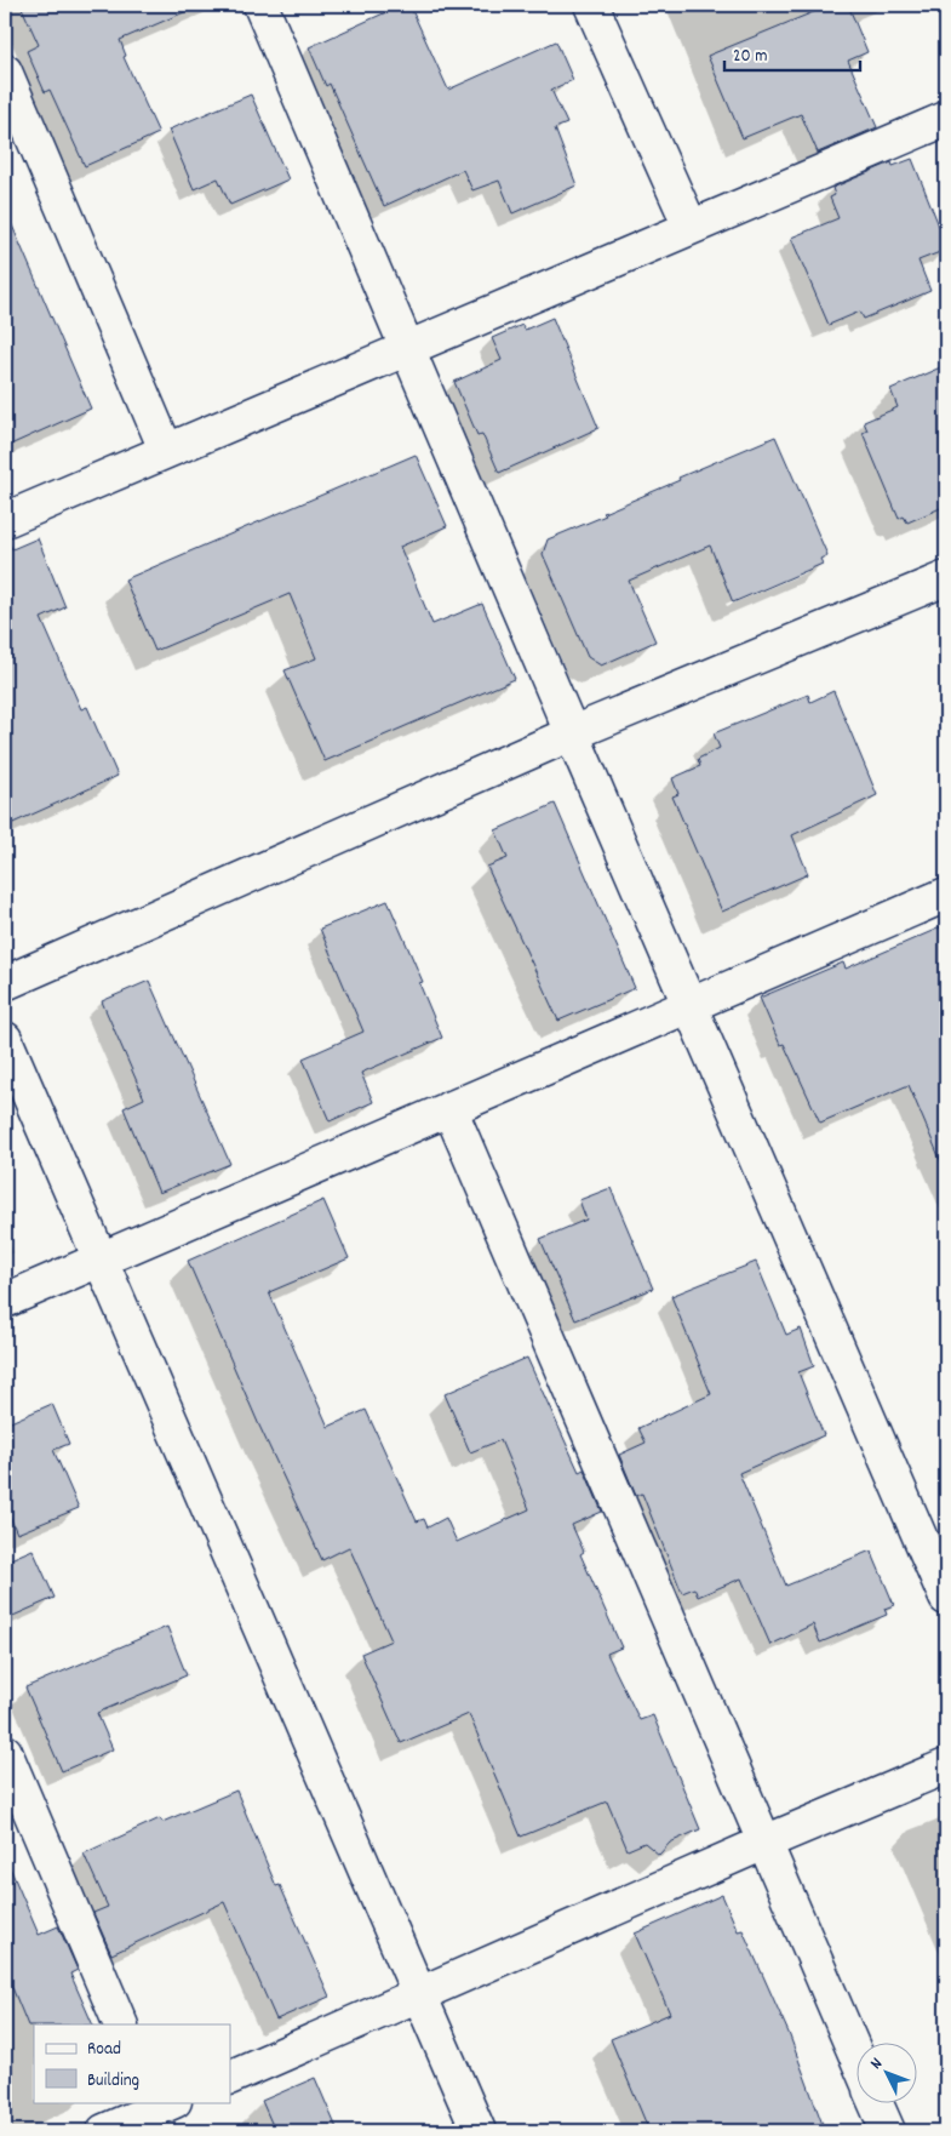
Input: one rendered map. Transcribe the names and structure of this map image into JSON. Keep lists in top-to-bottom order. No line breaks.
{"legend":["Road","Building"],"scale_bar":"20 m","north":"top left"}
